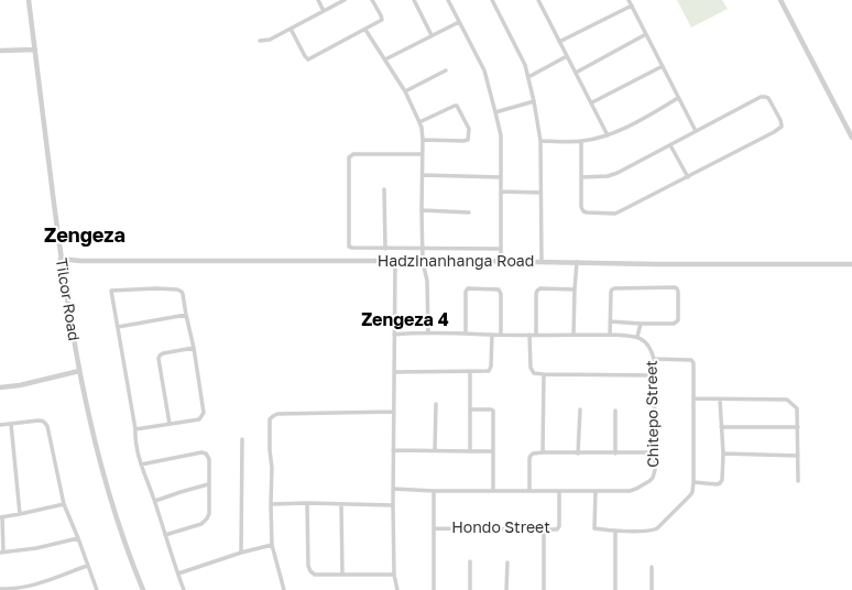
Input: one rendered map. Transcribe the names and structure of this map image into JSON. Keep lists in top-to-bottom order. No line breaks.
{"streets":{"street":["Hadzinanhanga Road","Tilcor Road","Chitepo Street","Hondo Street"]},"crossings":[["Hadzinanhanga Road","Tilcor Road"],["Chitepo Street","Hondo Street"]],"districts":["Zengeza","Zengeza 4"]}
